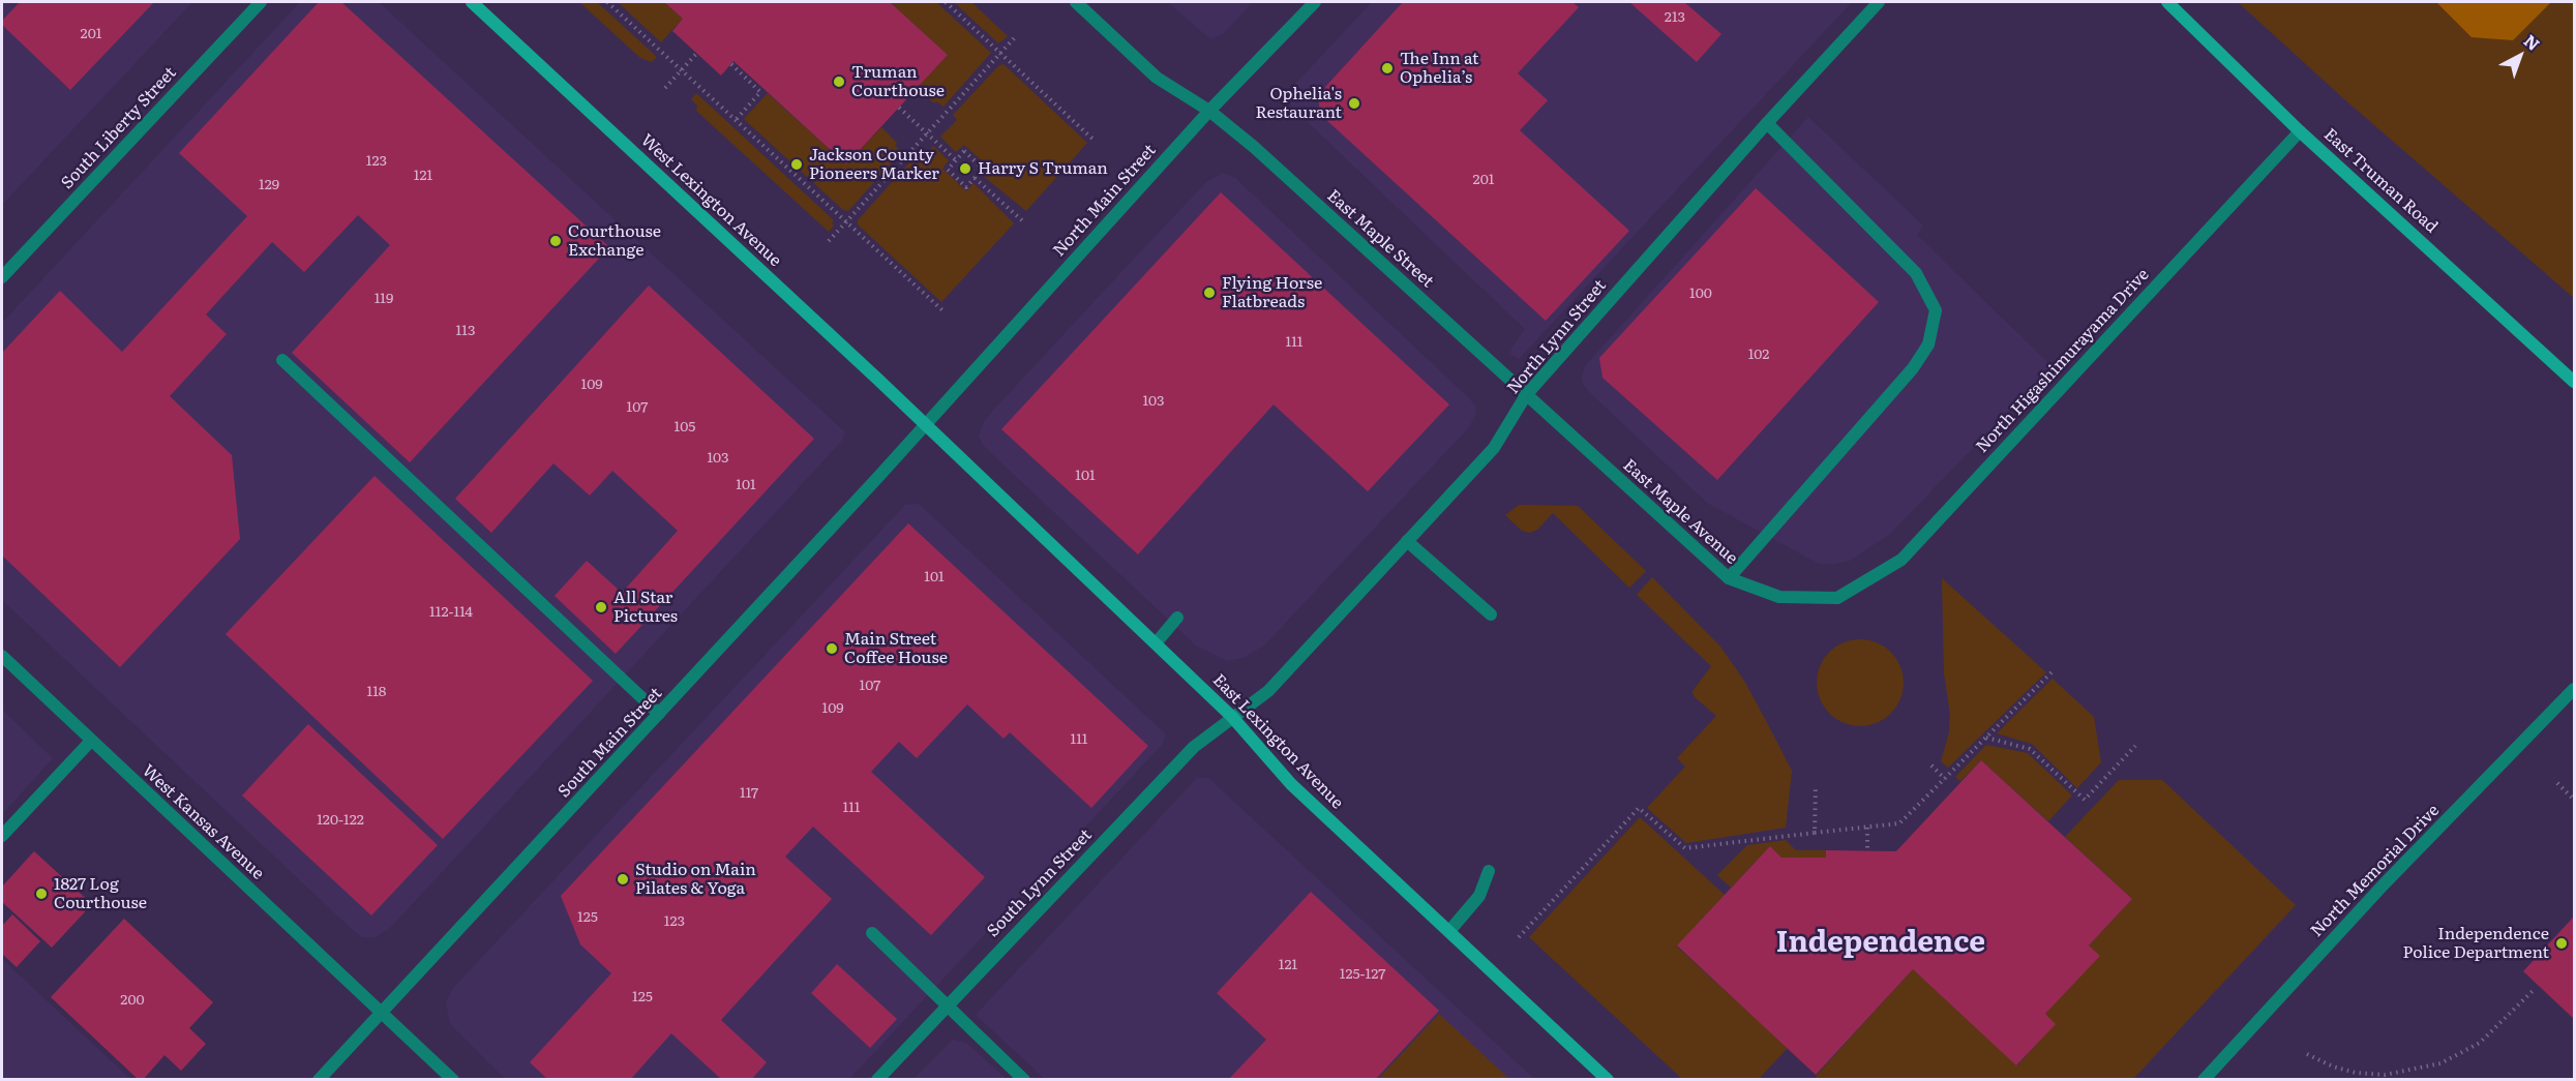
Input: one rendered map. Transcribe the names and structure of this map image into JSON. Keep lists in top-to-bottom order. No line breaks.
{"streets":{"street":["South Liberty Street","East Truman Road","West Lexington Avenue","North Main Street","East Maple Street","North Lynn Street","North Higashimurayama Drive","East Maple Avenue","East Lexington Avenue","South Main Street","West Kansas Avenue","North Memorial Drive","South Lynn Street"]},"crossings":[["East Truman Road","North Higashimurayama Drive"],["West Lexington Avenue","North Main Street"],["West Lexington Avenue","East Lexington Avenue"],["West Lexington Avenue","South Main Street"],["North Main Street","East Maple Street"],["North Main Street","East Lexington Avenue"],["North Main Street","South Main Street"],["East Maple Street","North Lynn Street"],["East Maple Street","East Maple Avenue"],["North Lynn Street","East Maple Avenue"],["North Lynn Street","East Lexington Avenue"],["North Lynn Street","South Lynn Street"],["North Higashimurayama Drive","East Maple Avenue"],["East Lexington Avenue","South Main Street"],["East Lexington Avenue","South Lynn Street"],["South Main Street","West Kansas Avenue"]],"districts":["Independence"],"places":["The Inn at Ophelia’s","Truman Courthouse","Ophelia's Restaurant","Jackson County Pioneers Marker","Harry S Truman","Courthouse Exchange","Flying Horse Flatbreads","All Star Pictures","Main Street Coffee House","Studio on Main Pilates & Yoga","1827 Log Courthouse","Independence Police Department"],"house_numbers":["213","201","123","121","201","129","100","119","113","111","102","109","103","107","105","103","101","101","101","112-114","107","118","109","111","117","111","120-122","125","123","121","125-127","125","200"],"north":"top right"}
